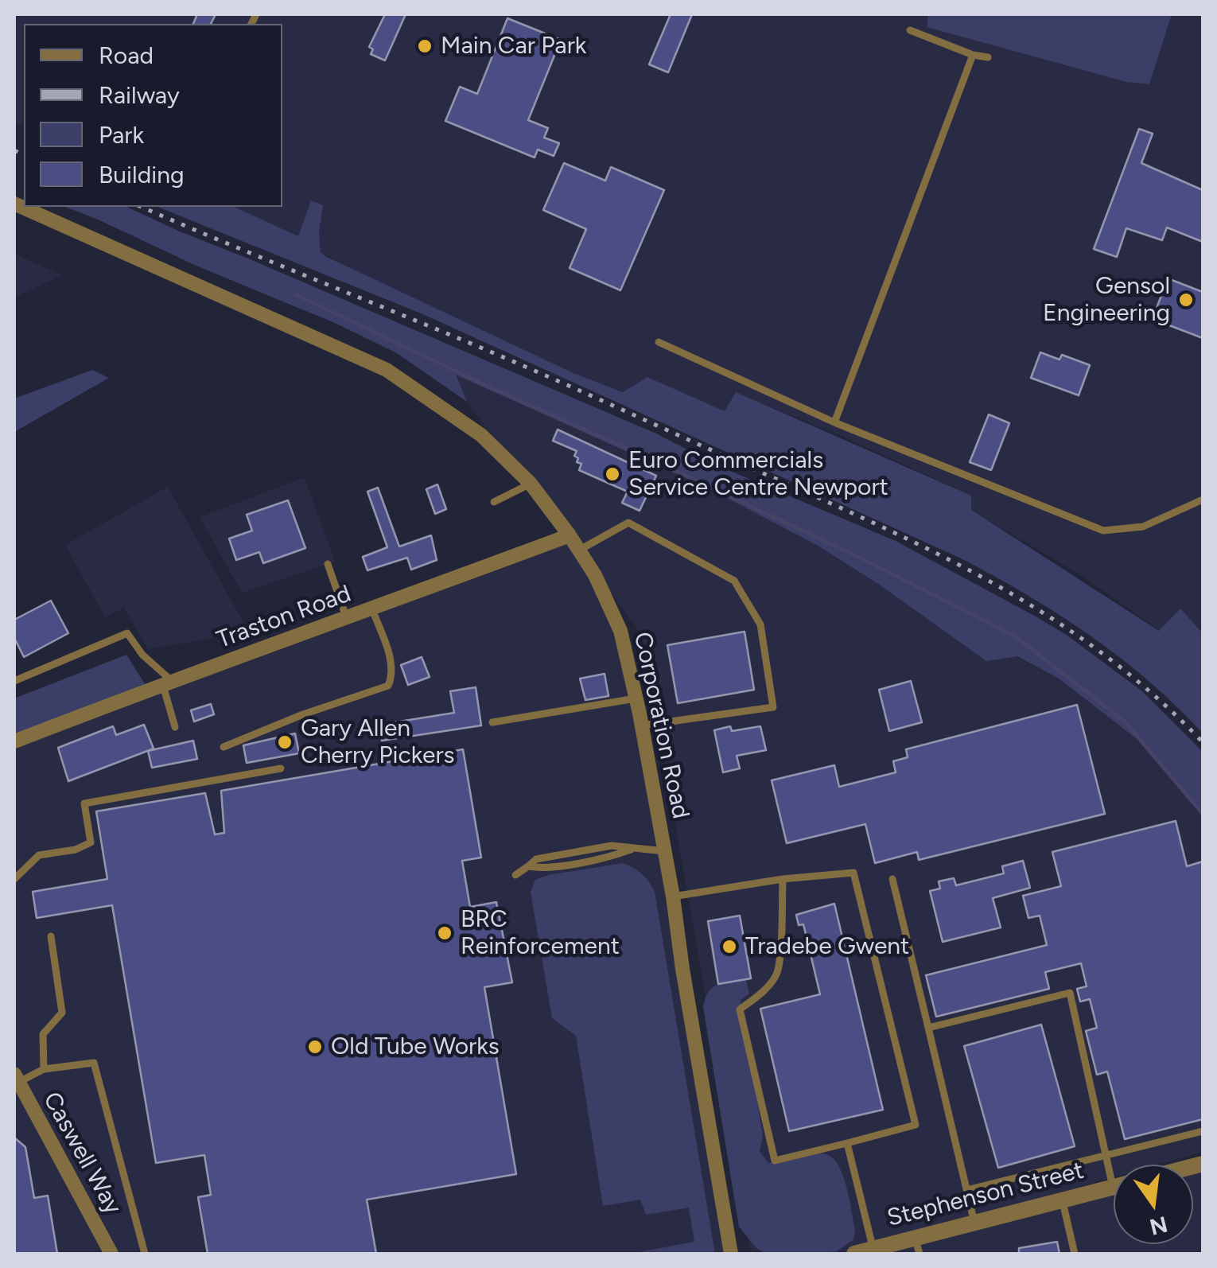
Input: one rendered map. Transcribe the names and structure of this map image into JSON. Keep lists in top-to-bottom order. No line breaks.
{"streets":{"street":["Traston Road","Corporation Road","Caswell Way","Stephenson Street"]},"crossings":[["Traston Road","Corporation Road"]],"places":["Main Car Park","Gensol Engineering","Euro Commercials Service Centre Newport","Gary Allen Cherry Pickers","BRC Reinforcement","Tradebe Gwent","Old Tube Works"],"legend":["Road","Railway","Park","Building"],"north":"bottom"}
